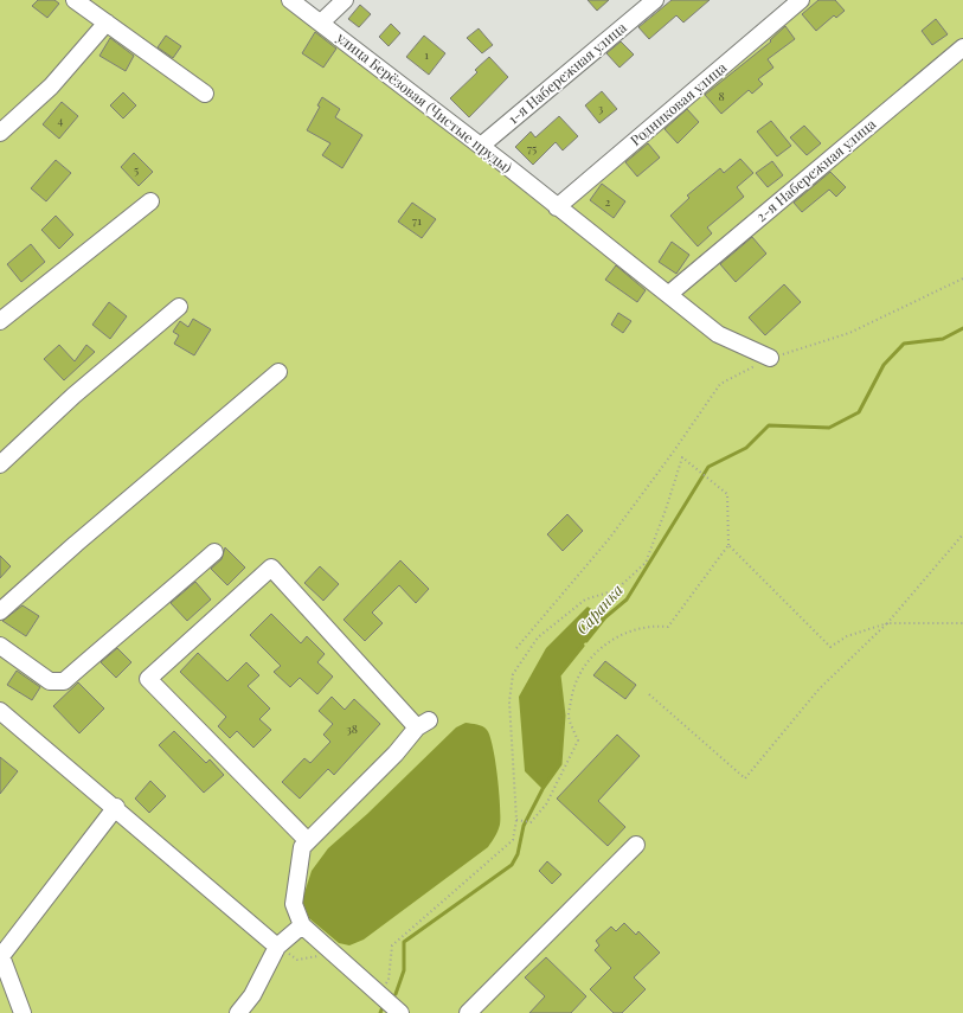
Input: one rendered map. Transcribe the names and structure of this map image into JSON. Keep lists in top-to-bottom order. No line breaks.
{"streets":{"street":["1-я Набережная улица","улица Берёзовая (Чистые пруды)","Родниковая улица","2-я Набережная улица"]},"crossings":[["1-я Набережная улица","улица Берёзовая (Чистые пруды)"],["улица Берёзовая (Чистые пруды)","Родниковая улица"],["улица Берёзовая (Чистые пруды)","2-я Набережная улица"]],"water":["Саранка"],"house_numbers":["1","8","3","4","75","5","2","71","38"]}
